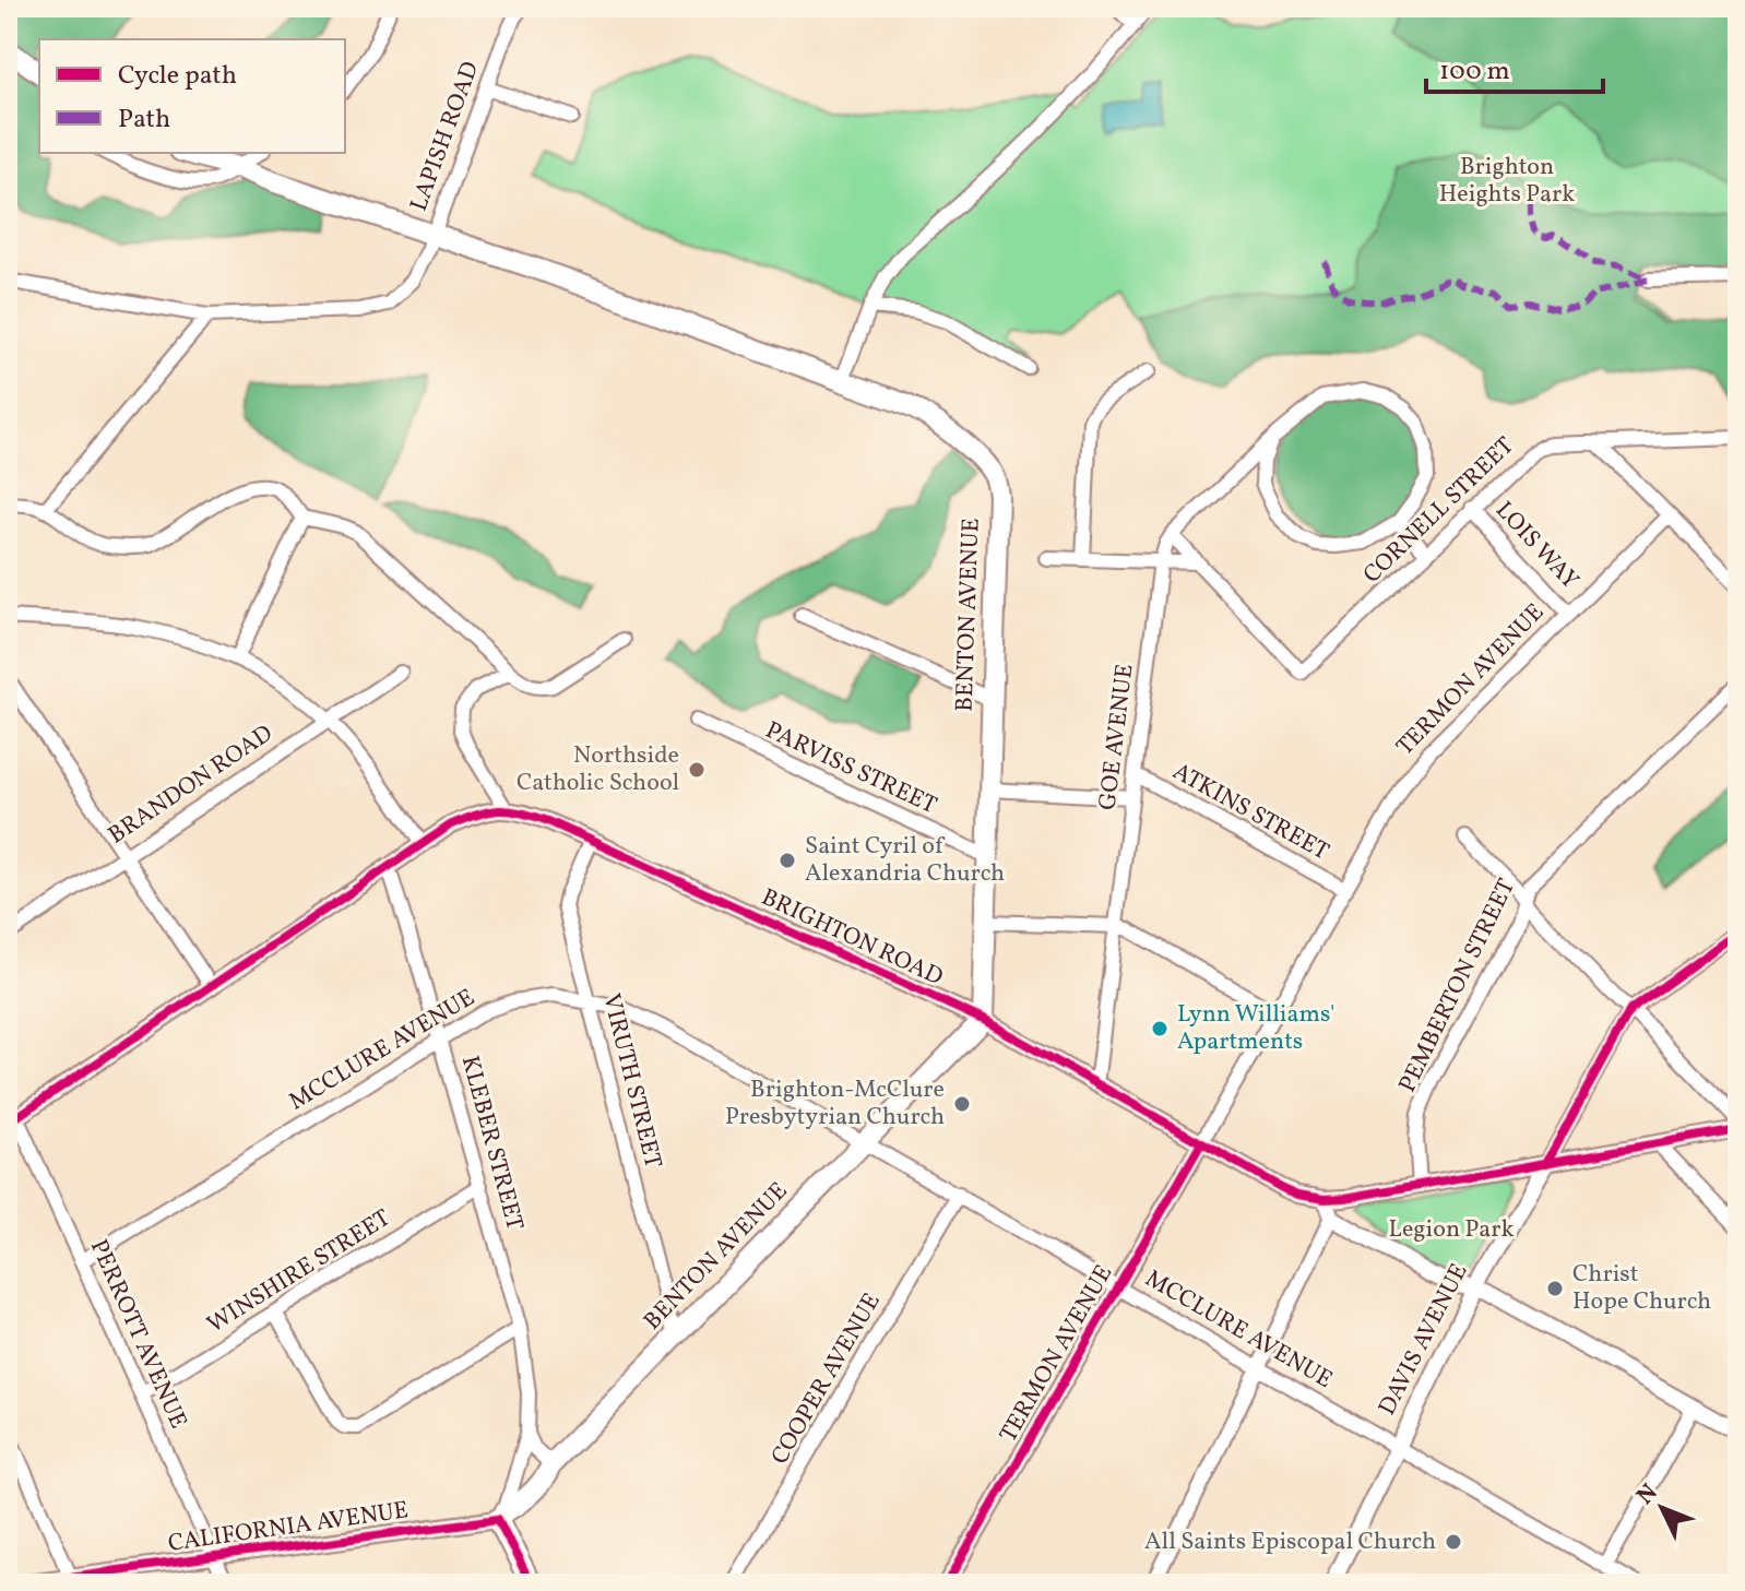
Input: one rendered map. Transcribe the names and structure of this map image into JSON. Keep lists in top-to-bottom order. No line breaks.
{"streets":{"main road":["BENTON AVENUE"],"street":["LAPISH ROAD","CORNELL STREET","LOIS WAY","TERMON AVENUE","GOE AVENUE","PARVISS STREET","BRANDON ROAD","ATKINS STREET","BRIGHTON ROAD","PEMBERTON STREET","MCCLURE AVENUE","VIRUTH STREET","KLEBER STREET","WINSHIRE STREET","PERROTT AVENUE","DAVIS AVENUE","COOPER AVENUE","CALIFORNIA AVENUE"]},"crossings":[["LAPISH ROAD","BENTON AVENUE"],["CORNELL STREET","LOIS WAY"],["LOIS WAY","TERMON AVENUE"],["BENTON AVENUE","PARVISS STREET"],["BENTON AVENUE","BRIGHTON ROAD"],["BENTON AVENUE","MCCLURE AVENUE"],["BENTON AVENUE","VIRUTH STREET"],["BENTON AVENUE","KLEBER STREET"],["BENTON AVENUE","CALIFORNIA AVENUE"],["TERMON AVENUE","ATKINS STREET"],["TERMON AVENUE","BRIGHTON ROAD"],["TERMON AVENUE","MCCLURE AVENUE"],["GOE AVENUE","ATKINS STREET"],["GOE AVENUE","BRIGHTON ROAD"],["BRIGHTON ROAD","PEMBERTON STREET"],["BRIGHTON ROAD","VIRUTH STREET"],["BRIGHTON ROAD","DAVIS AVENUE"],["MCCLURE AVENUE","VIRUTH STREET"],["MCCLURE AVENUE","KLEBER STREET"],["MCCLURE AVENUE","PERROTT AVENUE"],["MCCLURE AVENUE","DAVIS AVENUE"],["MCCLURE AVENUE","COOPER AVENUE"],["KLEBER STREET","WINSHIRE STREET"],["KLEBER STREET","CALIFORNIA AVENUE"],["WINSHIRE STREET","PERROTT AVENUE"],["PERROTT AVENUE","CALIFORNIA AVENUE"]],"parks":["Brighton Heights Park","Legion Park"],"places":["Northside Catholic School","Saint Cyril of Alexandria Church","Lynn Williams' Apartments","Brighton-McClure Presbytyrian Church","Christ Hope Church","All Saints Episcopal Church"],"legend":["Cycle path","Path"],"scale_bar":"100 m","north":"top left"}
